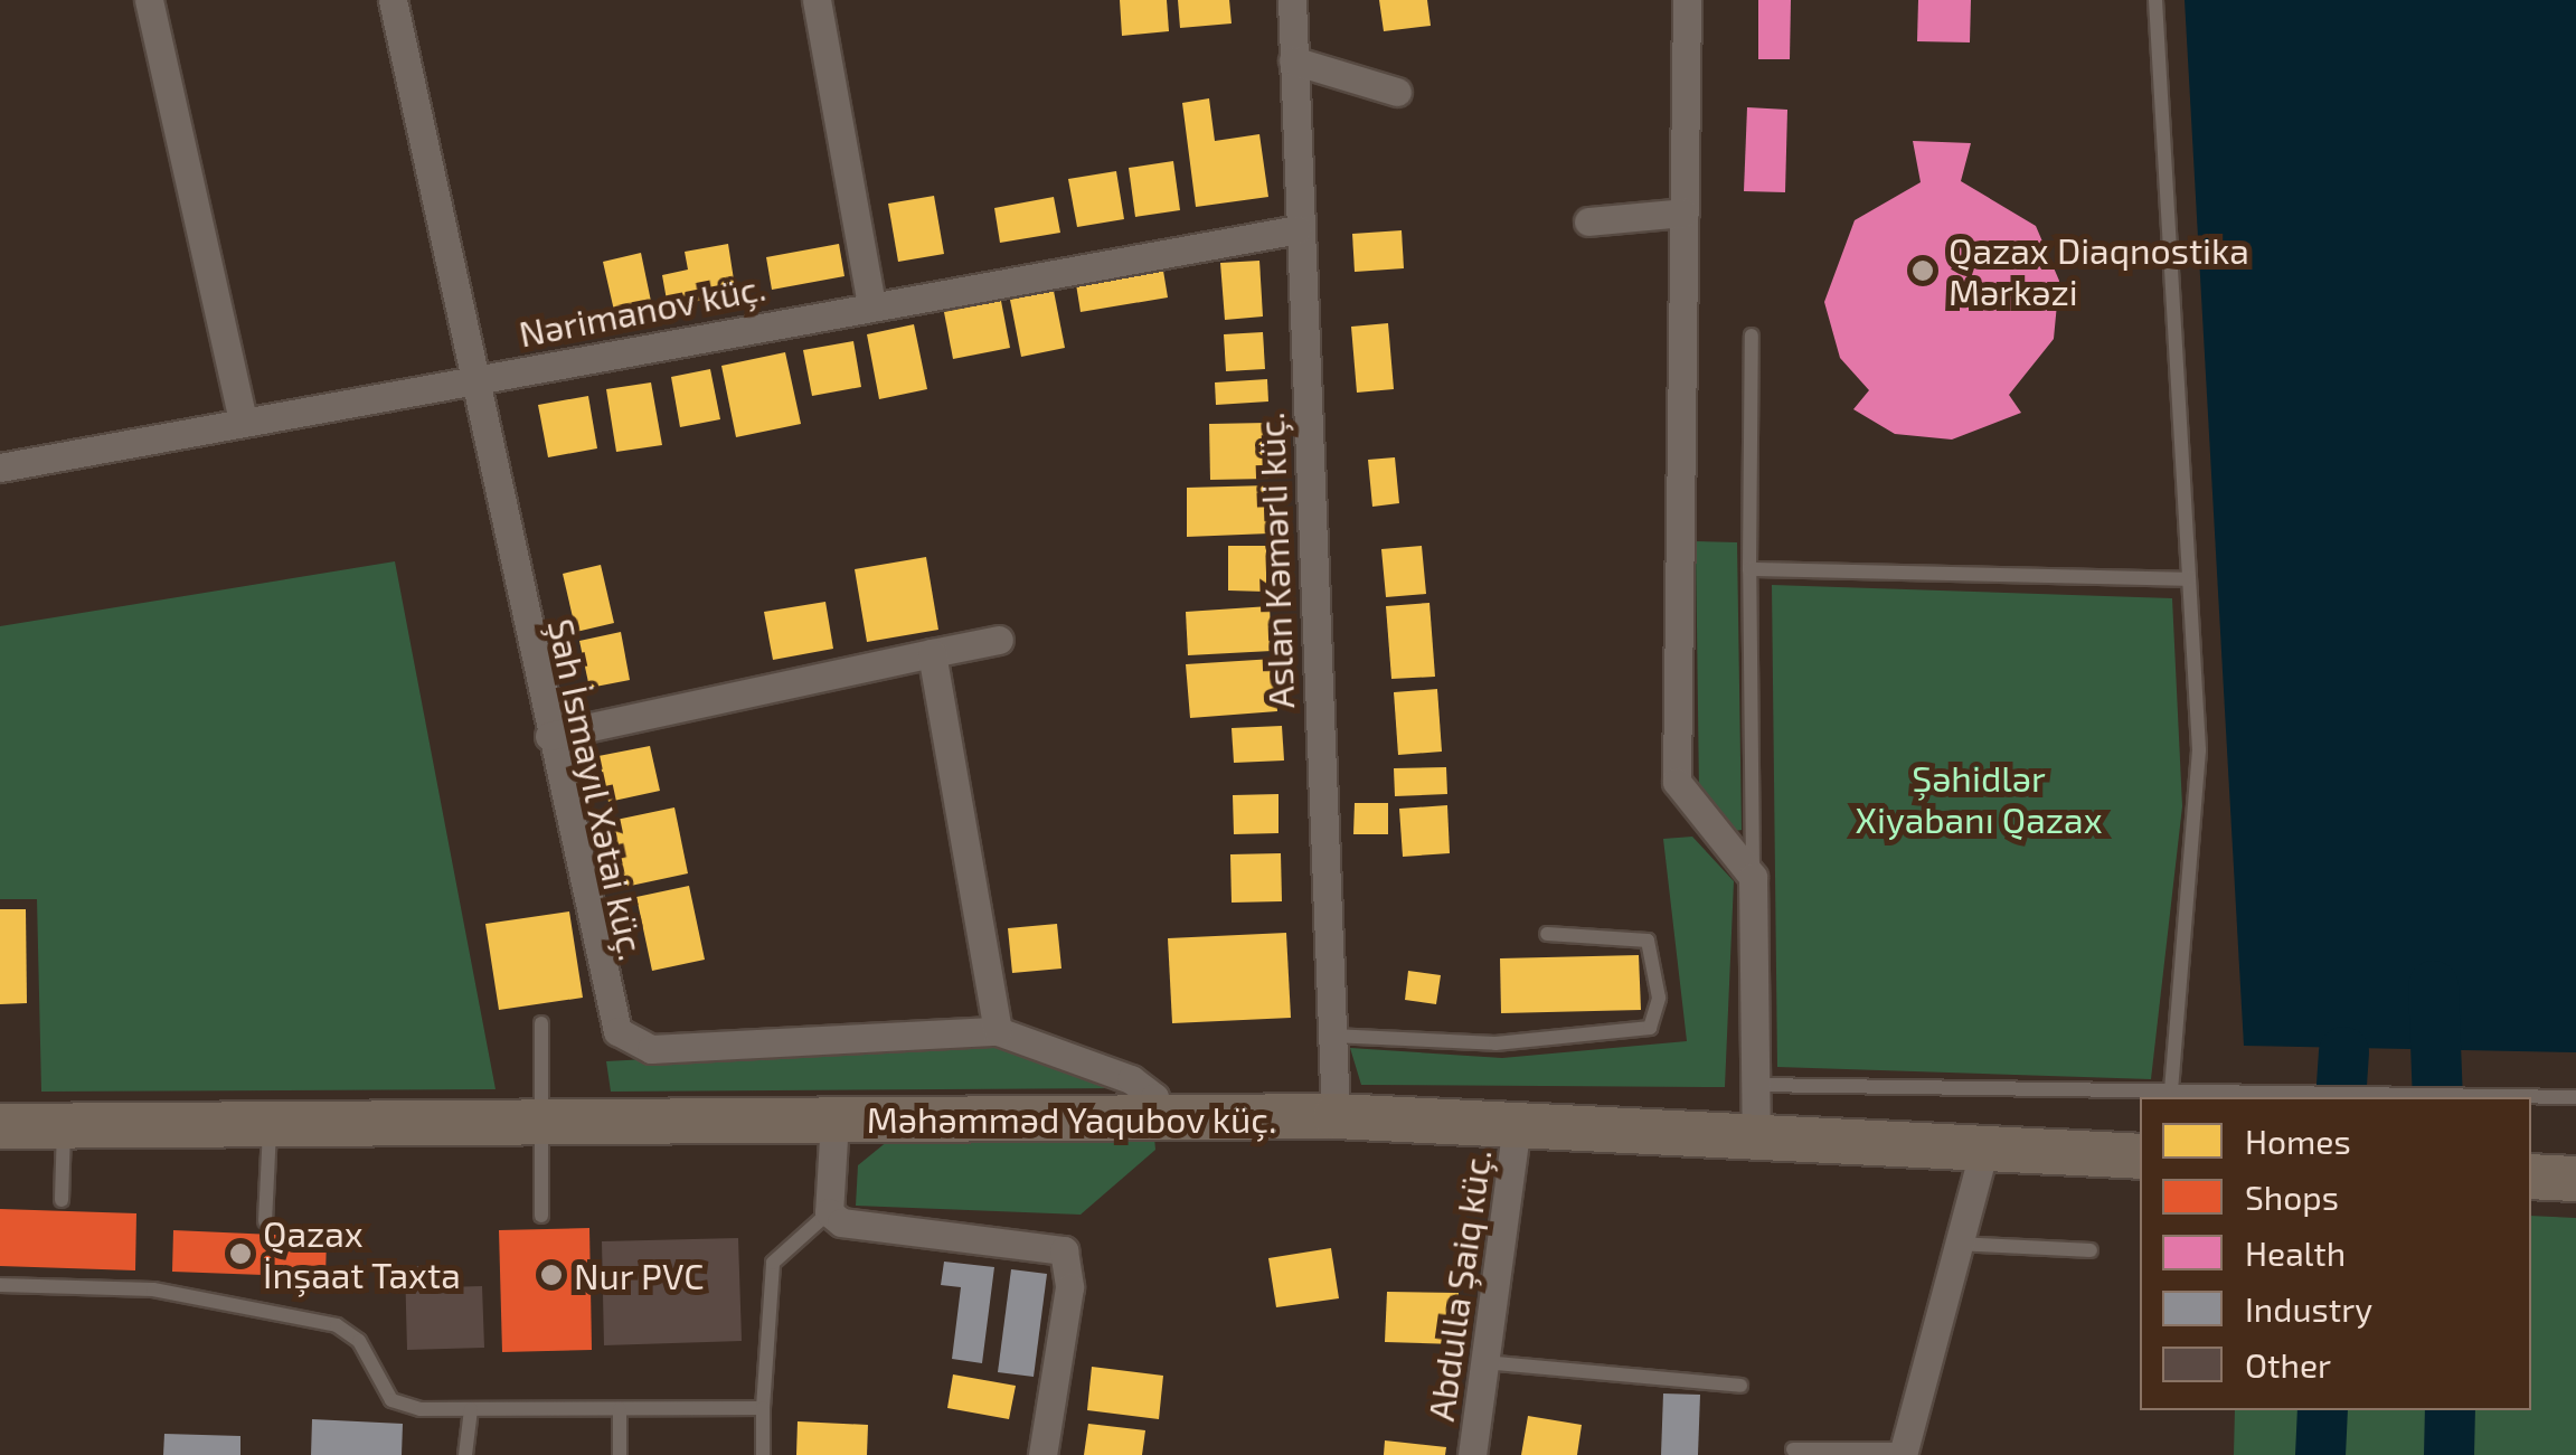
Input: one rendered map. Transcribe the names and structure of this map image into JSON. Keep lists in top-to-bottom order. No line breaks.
{"streets":{"main road":["Məhəmməd Yaqubov küç."],"street":["Nərimanov küç.","Aslan Kəmərli küç.","Şah İsmayıl Xətai küç.","Abdulla Şaiq küç."]},"crossings":[["Nərimanov küç.","Aslan Kəmərli küç."],["Nərimanov küç.","Şah İsmayıl Xətai küç."],["Aslan Kəmərli küç.","Məhəmməd Yaqubov küç."],["Şah İsmayıl Xətai küç.","Məhəmməd Yaqubov küç."],["Məhəmməd Yaqubov küç.","Abdulla Şaiq küç."]],"parks":["Şəhidlər Xiyabanı Qazax"],"places":["Qazax Diaqnostika Mərkəzi","Qazax İnşaat Taxta","Nur PVC"],"legend":["Homes","Shops","Health","Industry","Other"]}
